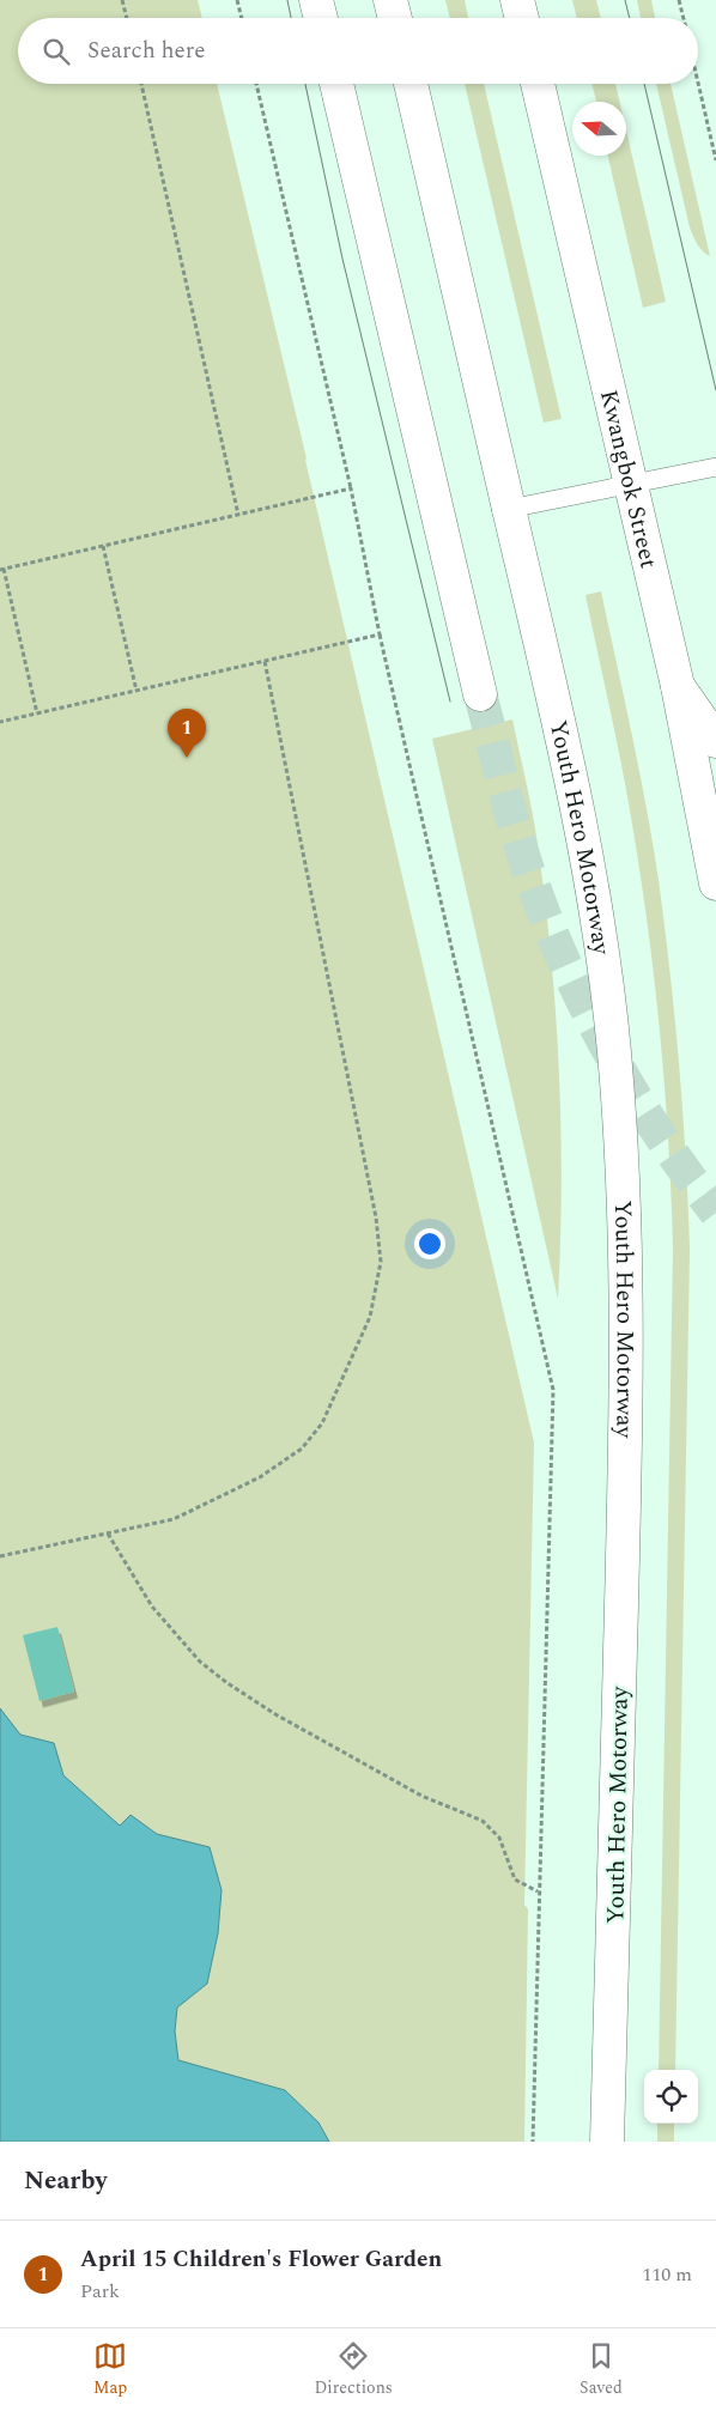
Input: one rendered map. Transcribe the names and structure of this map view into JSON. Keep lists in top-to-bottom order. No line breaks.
{"streets":{"main road":["Kwangbok Street","Youth Hero Motorway"]},"north":"left","page":{"search":"Search here","pins":"1","heading":"Nearby","list":[{"mark":"1","name":"April 15 Children's Flower Garden","note":"Park","value":"110 m"}],"nav":["Map","Directions","Saved"]}}
